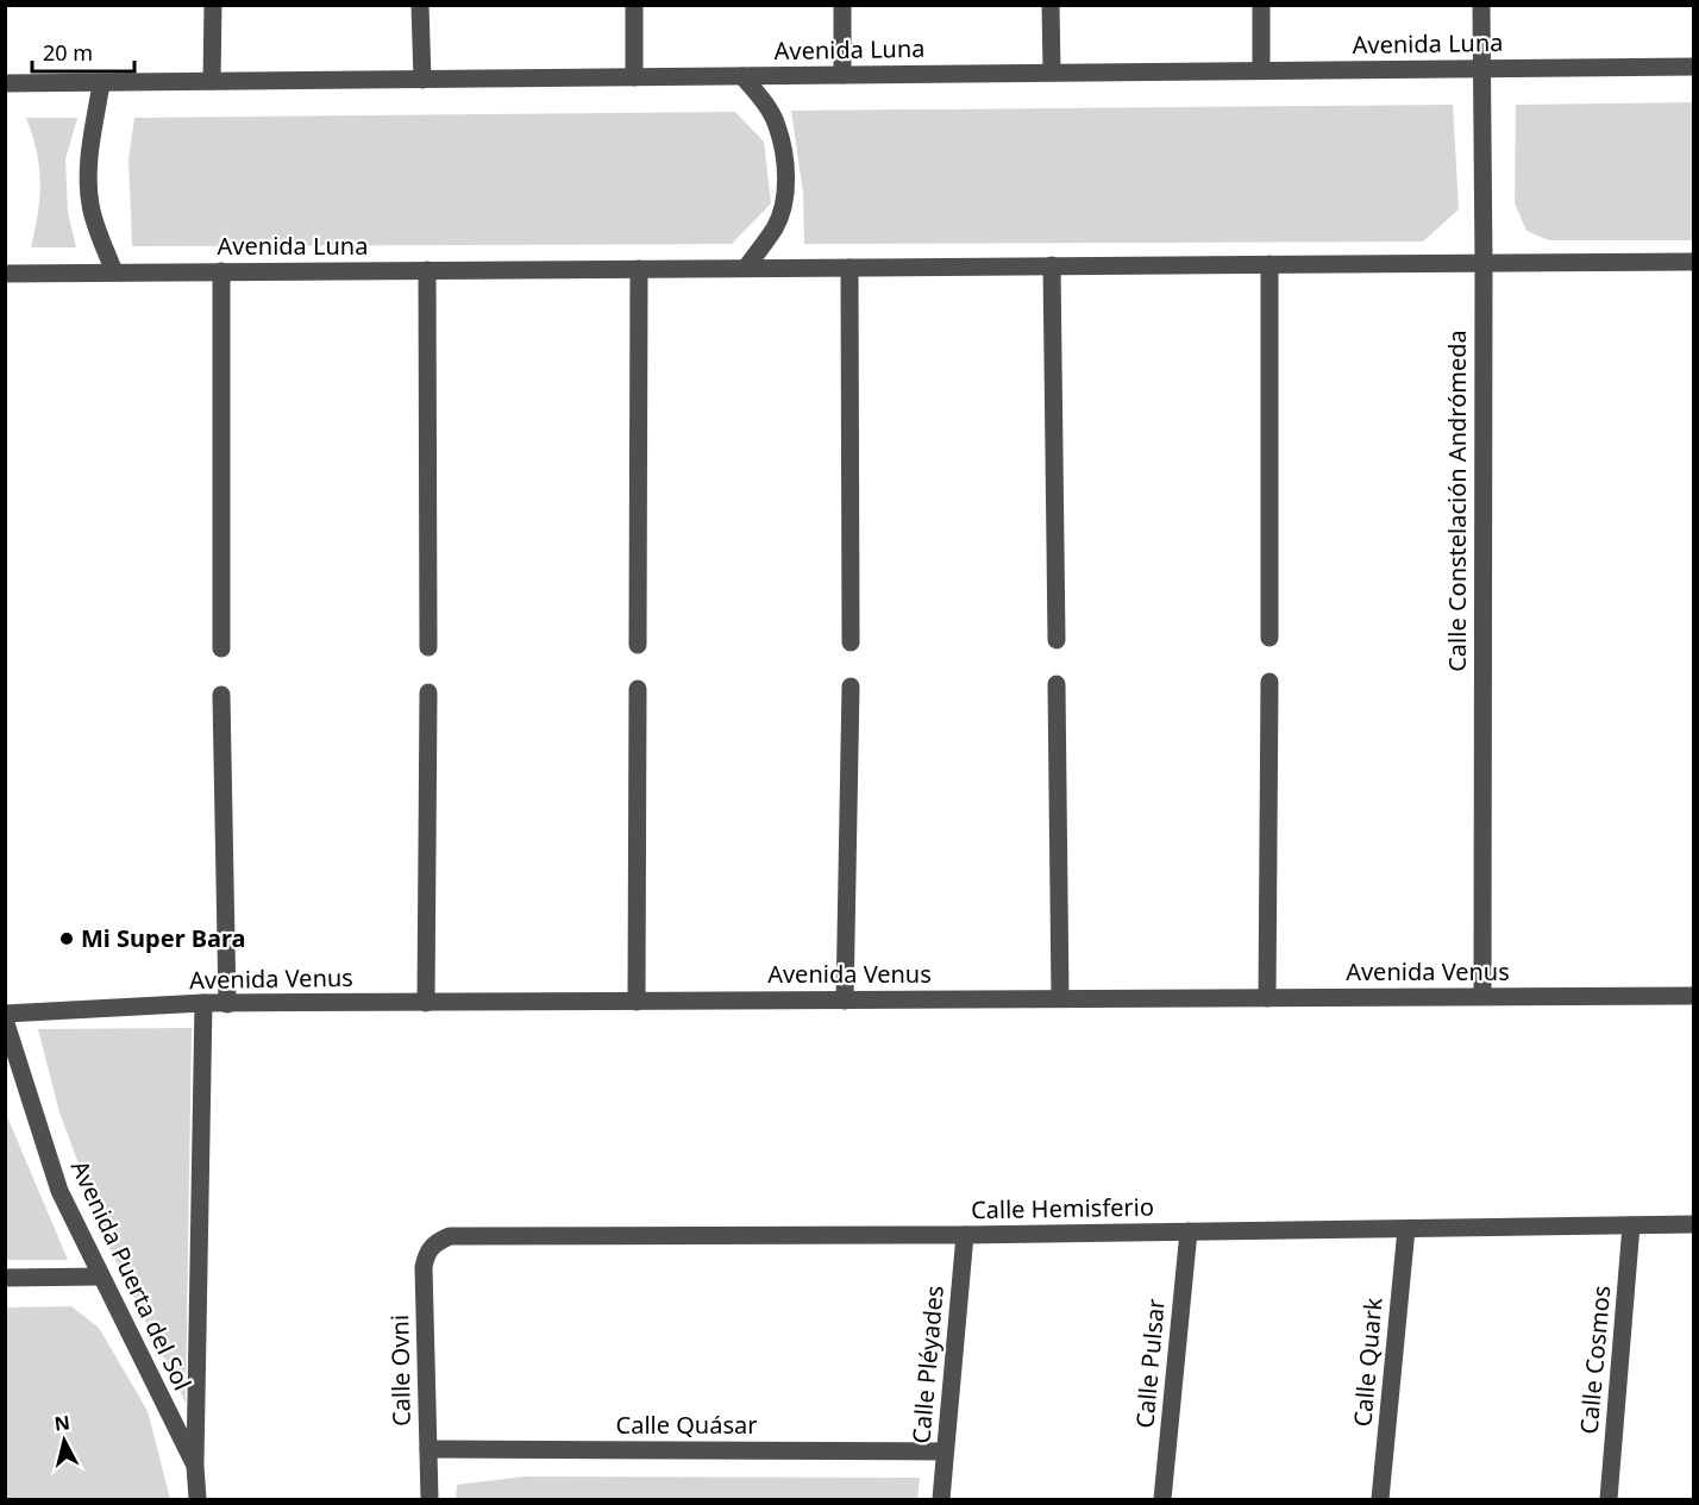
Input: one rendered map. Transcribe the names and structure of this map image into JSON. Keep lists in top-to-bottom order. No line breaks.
{"streets":{"street":["Avenida Luna","Calle Constelación Andrómeda","Avenida Venus","Calle Hemisferio","Avenida Puerta del Sol","Calle Cosmos","Calle Quark","Calle Pulsar","Calle Pléyades","Calle Ovni","Calle Quásar"]},"crossings":[["Avenida Luna","Calle Constelación Andrómeda"],["Calle Constelación Andrómeda","Avenida Venus"],["Avenida Venus","Avenida Puerta del Sol"],["Calle Hemisferio","Calle Cosmos"],["Calle Hemisferio","Calle Quark"],["Calle Hemisferio","Calle Pulsar"],["Calle Hemisferio","Calle Pléyades"],["Calle Hemisferio","Calle Ovni"],["Calle Pléyades","Calle Quásar"],["Calle Ovni","Calle Quásar"]],"places":["Mi Super Bara"],"scale_bar":"20 m","north":"top"}
